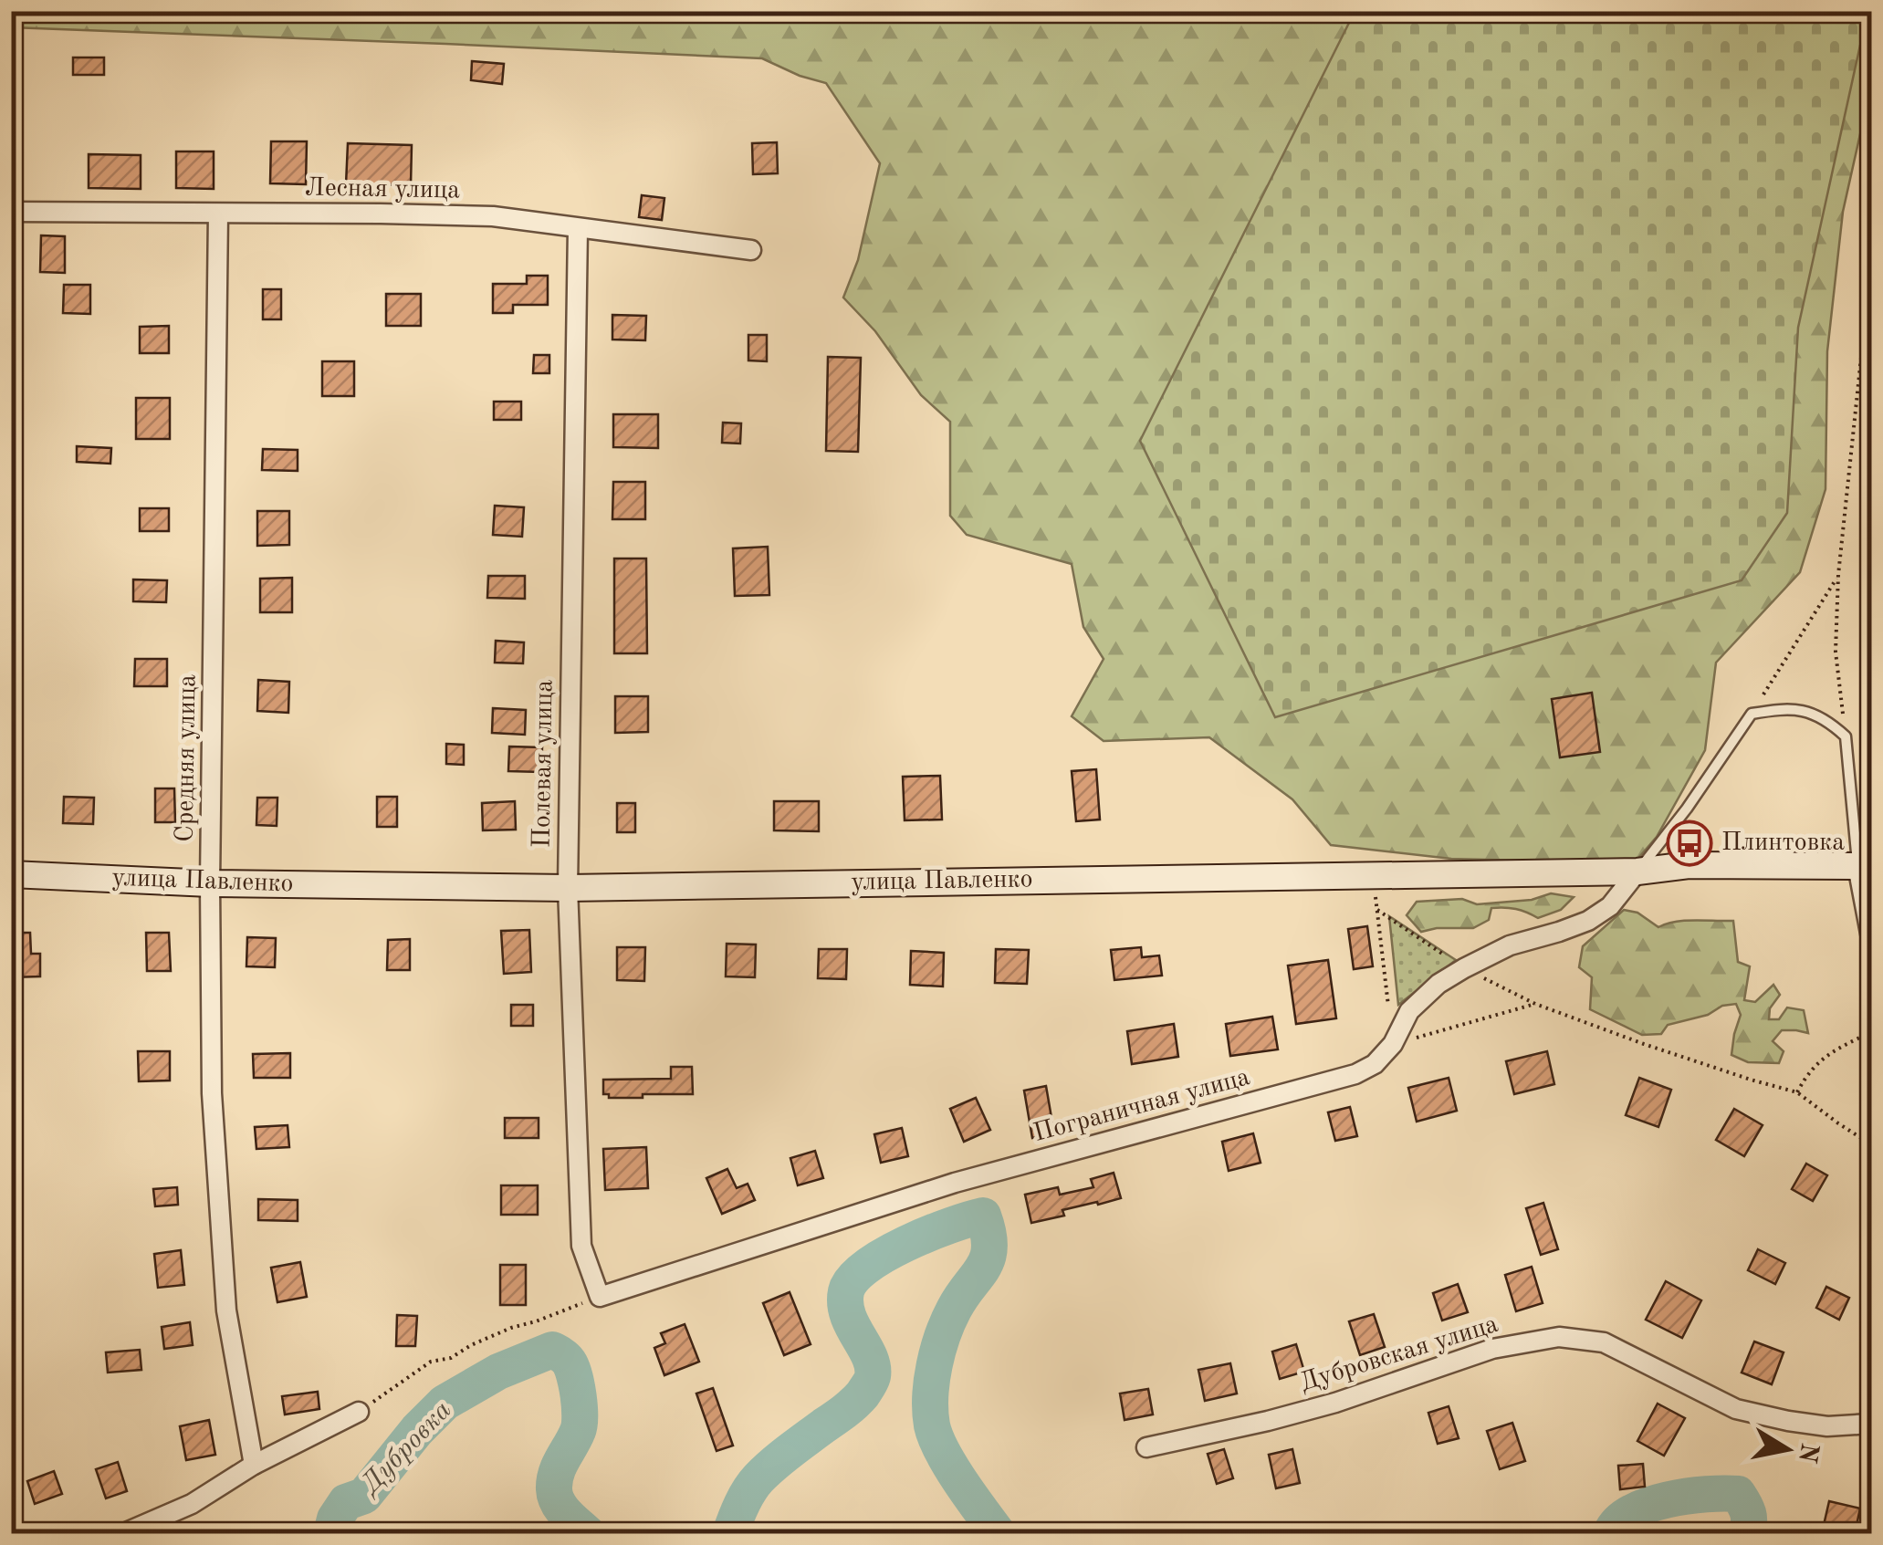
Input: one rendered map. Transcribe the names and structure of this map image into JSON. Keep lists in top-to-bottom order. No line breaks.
{"streets":{"street":["Лесная улица","Средняя улица","Полевая улица","улица Павленко","Пограничная улица","Дубровская улица"]},"crossings":[["Лесная улица","Средняя улица"],["Лесная улица","Полевая улица"],["Средняя улица","улица Павленко"],["Полевая улица","улица Павленко"],["Полевая улица","Пограничная улица"],["улица Павленко","Пограничная улица"]],"water":["Дубровка"],"places":{"bus stop":["Плинтовка"]},"north":"right"}
